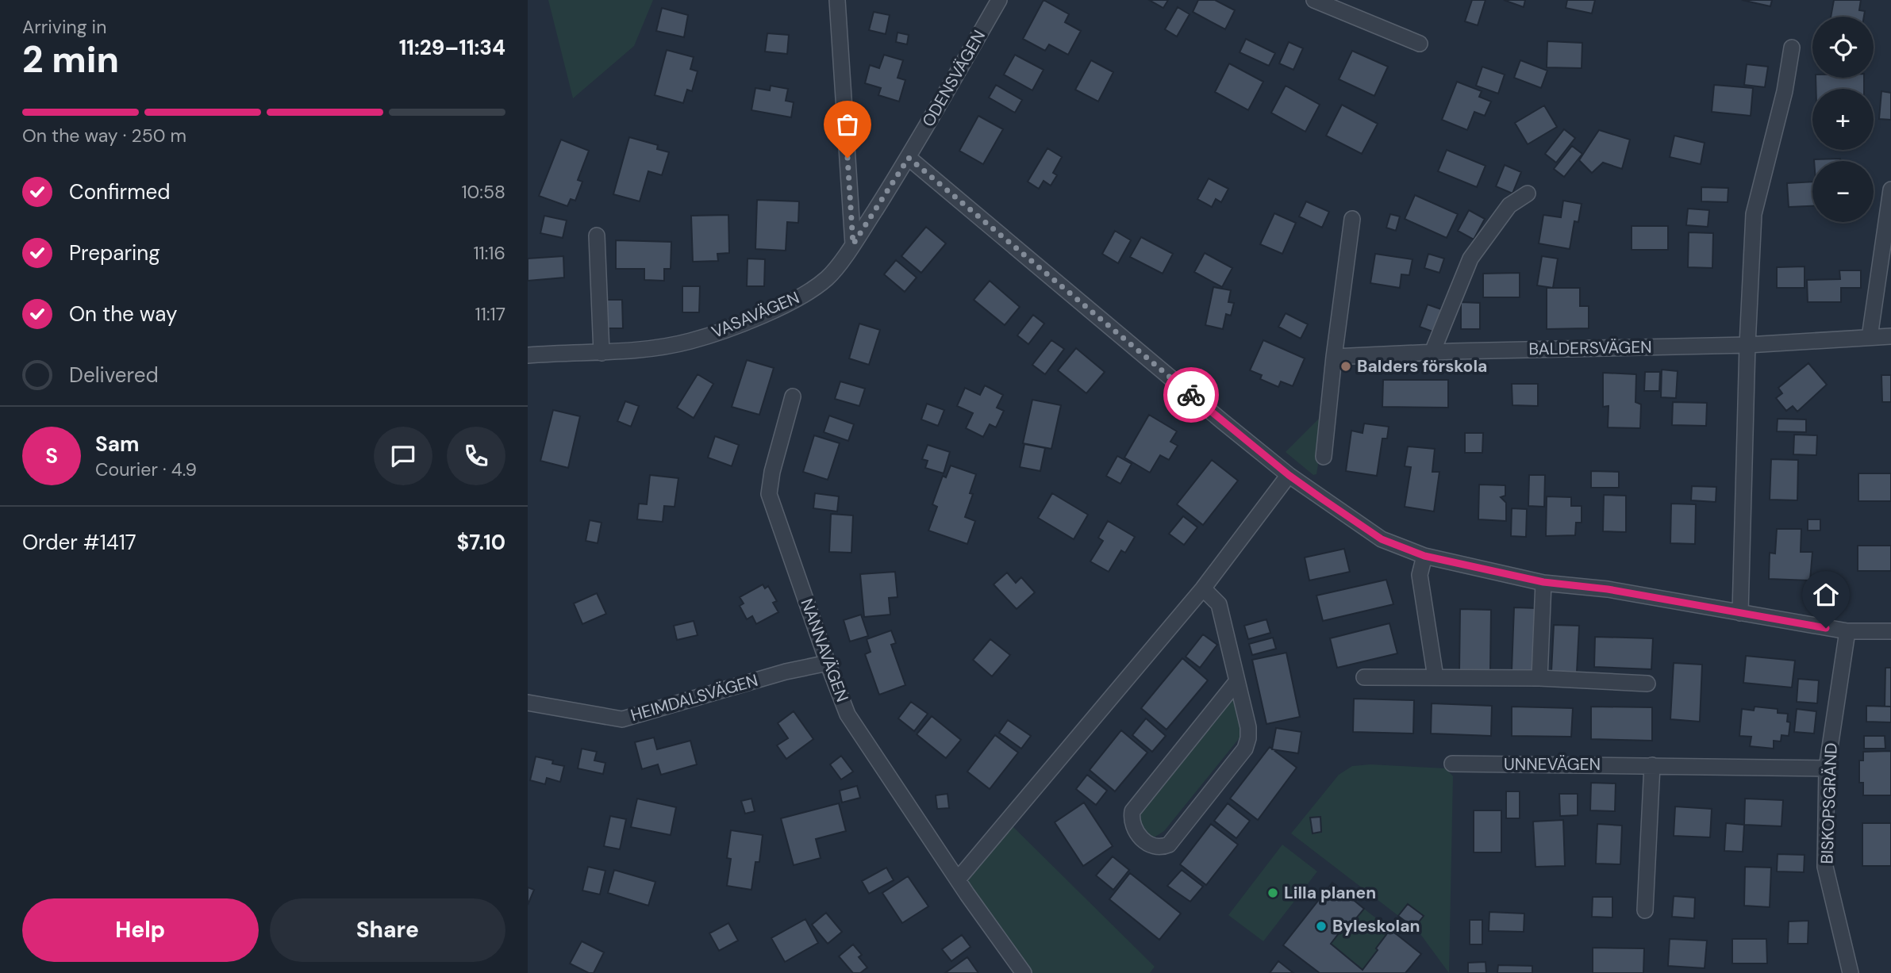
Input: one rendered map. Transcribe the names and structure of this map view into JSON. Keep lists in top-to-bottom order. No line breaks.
{"streets":{"street":["ODENSVÄGEN","VASAVÄGEN","BALDERSVÄGEN","NANNAVÄGEN","HEIMDALSVÄGEN","UNNEVÄGEN","BISKOPSGRÄND"]},"crossings":[["ODENSVÄGEN","VASAVÄGEN"],["NANNAVÄGEN","HEIMDALSVÄGEN"],["UNNEVÄGEN","BISKOPSGRÄND"]],"places":["Balders förskola","Lilla planen","Byleskolan"],"page":{"heading":["2 min","Arriving in","11:29–11:34"],"panel":["Sam","Courier · 4.9","Order #1417","$7.10"],"map_buttons":["+","−"],"bar":"On the way · 250 m","list":[["Confirmed","10:58"],["Preparing","11:16"],["On the way","11:17"],"Delivered"],"round":"S","buttons":["Help","Share"]}}
